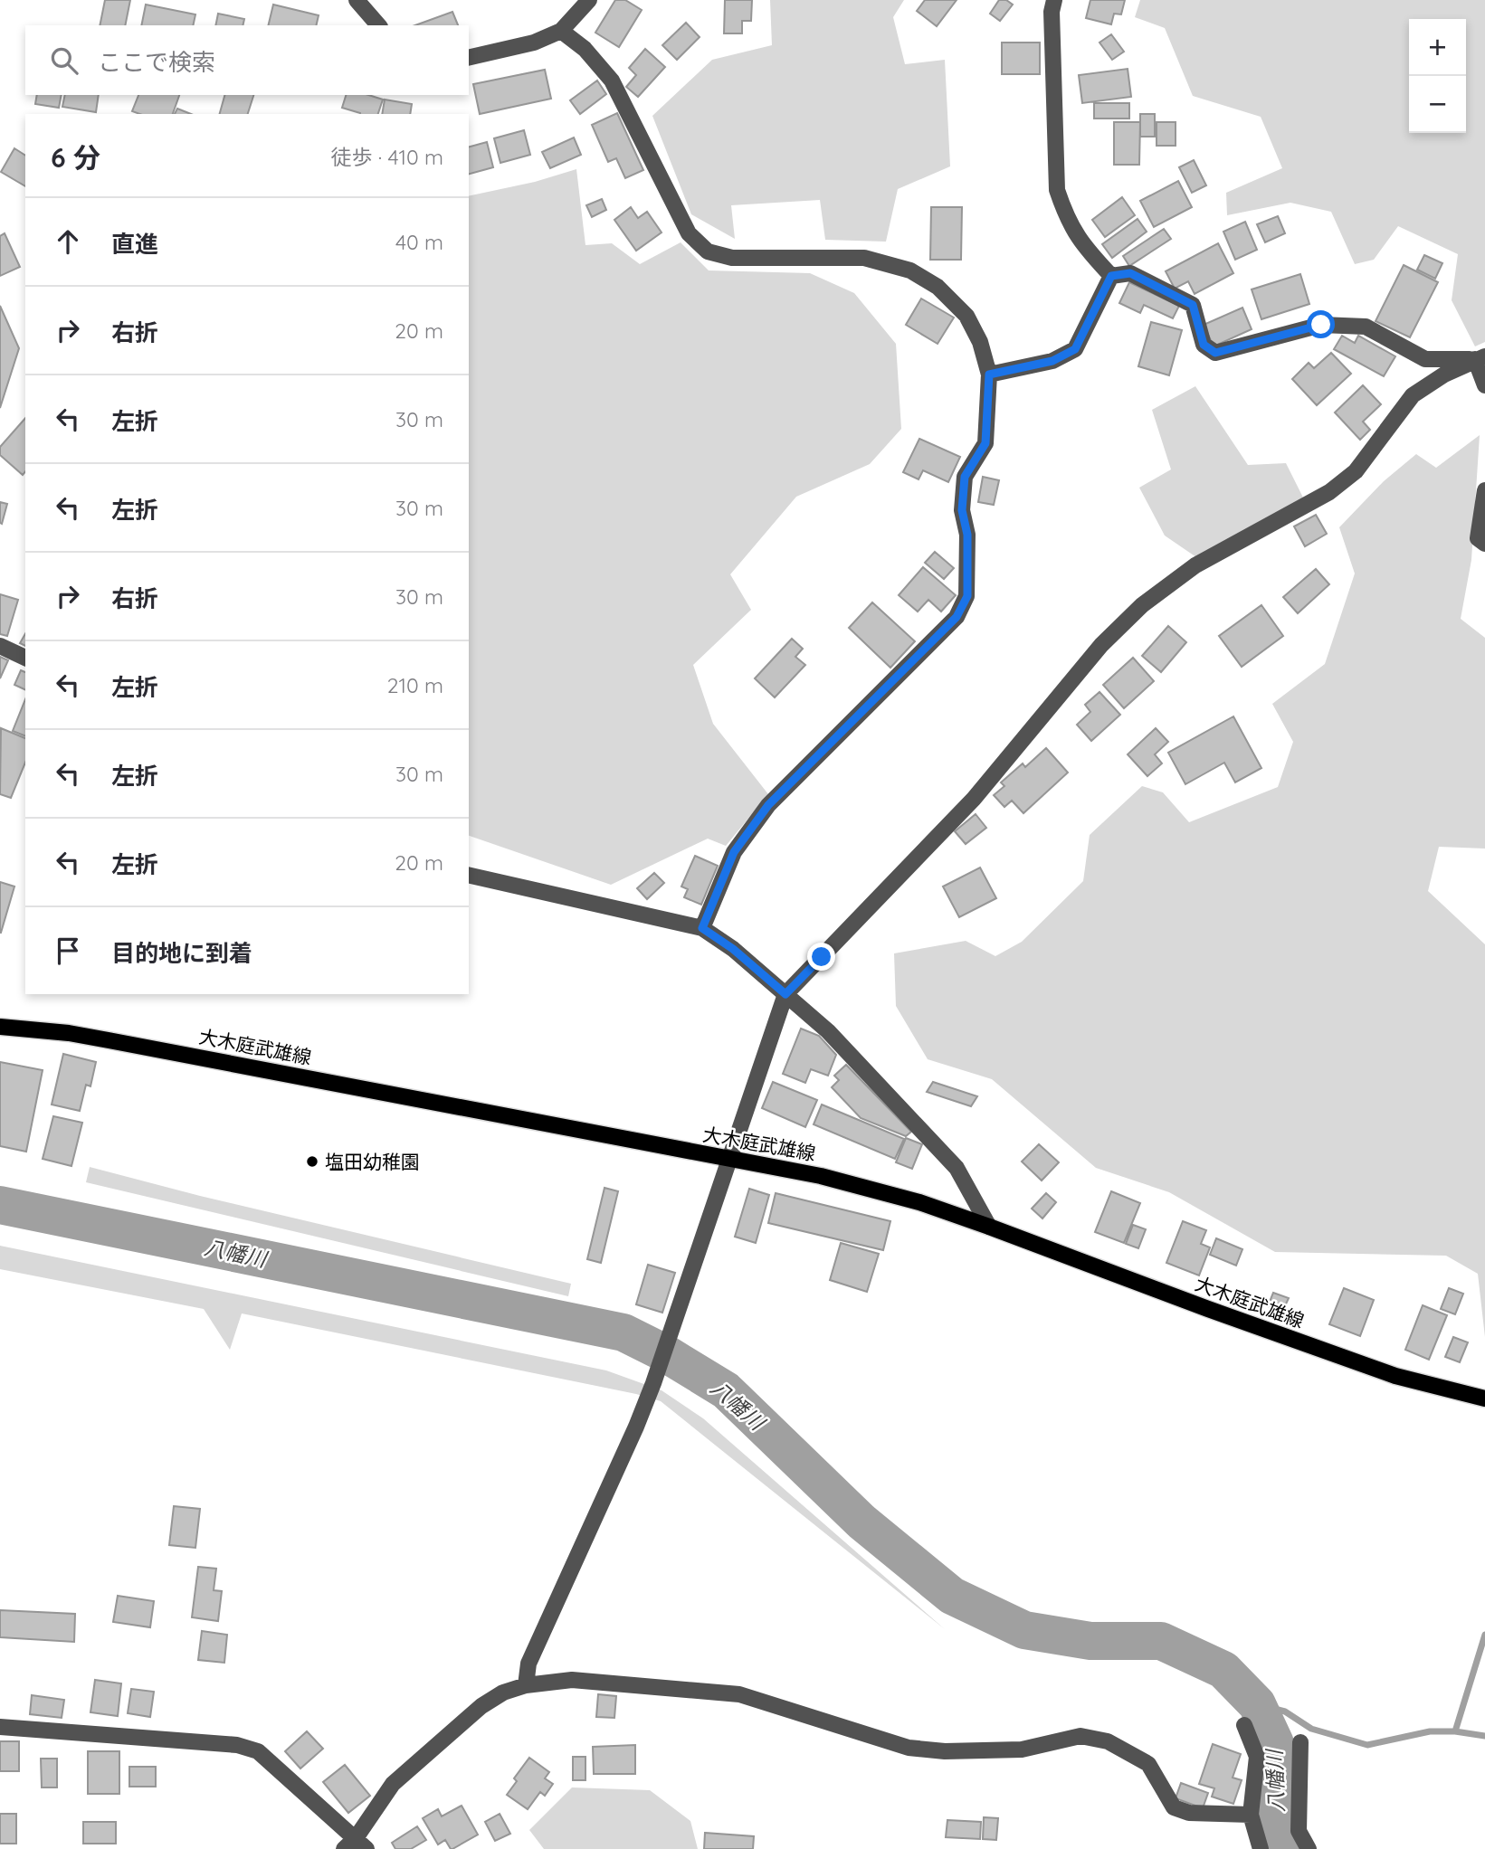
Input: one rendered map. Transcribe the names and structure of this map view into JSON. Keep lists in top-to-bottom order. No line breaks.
{"streets":{"main road":["大木庭武雄線"]},"water":["八幡川"],"places":["塩田幼稚園"],"page":{"map_buttons":["+","−"],"search":"ここで検索","heading":["6 分","徒歩 · 410 m"],"list":[["直進","40 m"],["右折","20 m"],["左折","30 m"],["左折","30 m"],["右折","30 m"],["左折","210 m"],["左折","30 m"],["左折","20 m"],"目的地に到着"]}}
